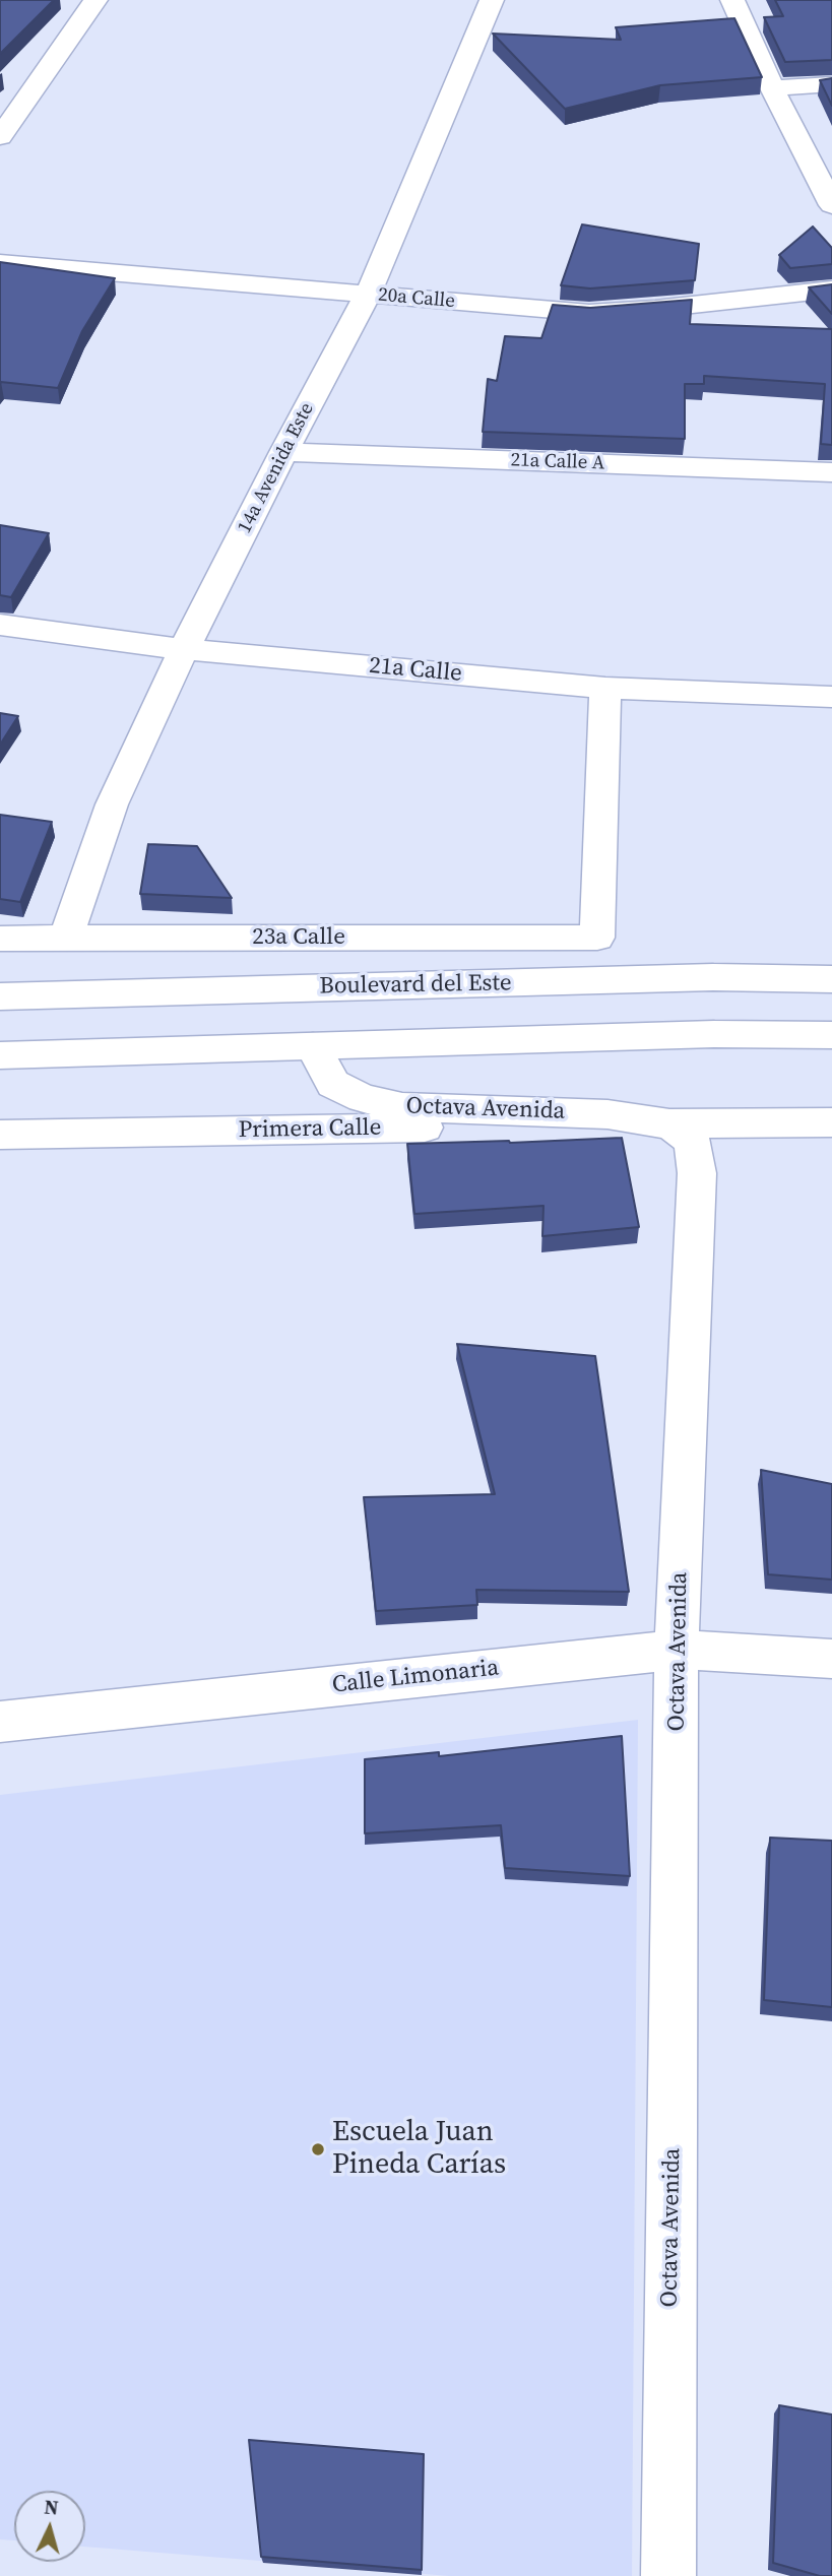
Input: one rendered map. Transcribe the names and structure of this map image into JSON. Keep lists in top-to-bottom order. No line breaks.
{"streets":{"street":["20a Calle","21a Calle A","14a Avenida Este","21a Calle","23a Calle","Boulevard del Este","Octava Avenida","Primera Calle","Calle Limonaria"]},"crossings":[["20a Calle","14a Avenida Este"],["21a Calle A","14a Avenida Este"],["14a Avenida Este","21a Calle"],["14a Avenida Este","23a Calle"],["21a Calle","23a Calle"],["Octava Avenida","Primera Calle"],["Octava Avenida","Calle Limonaria"]],"places":["Escuela Juan Pineda Carías"],"north":"top"}
